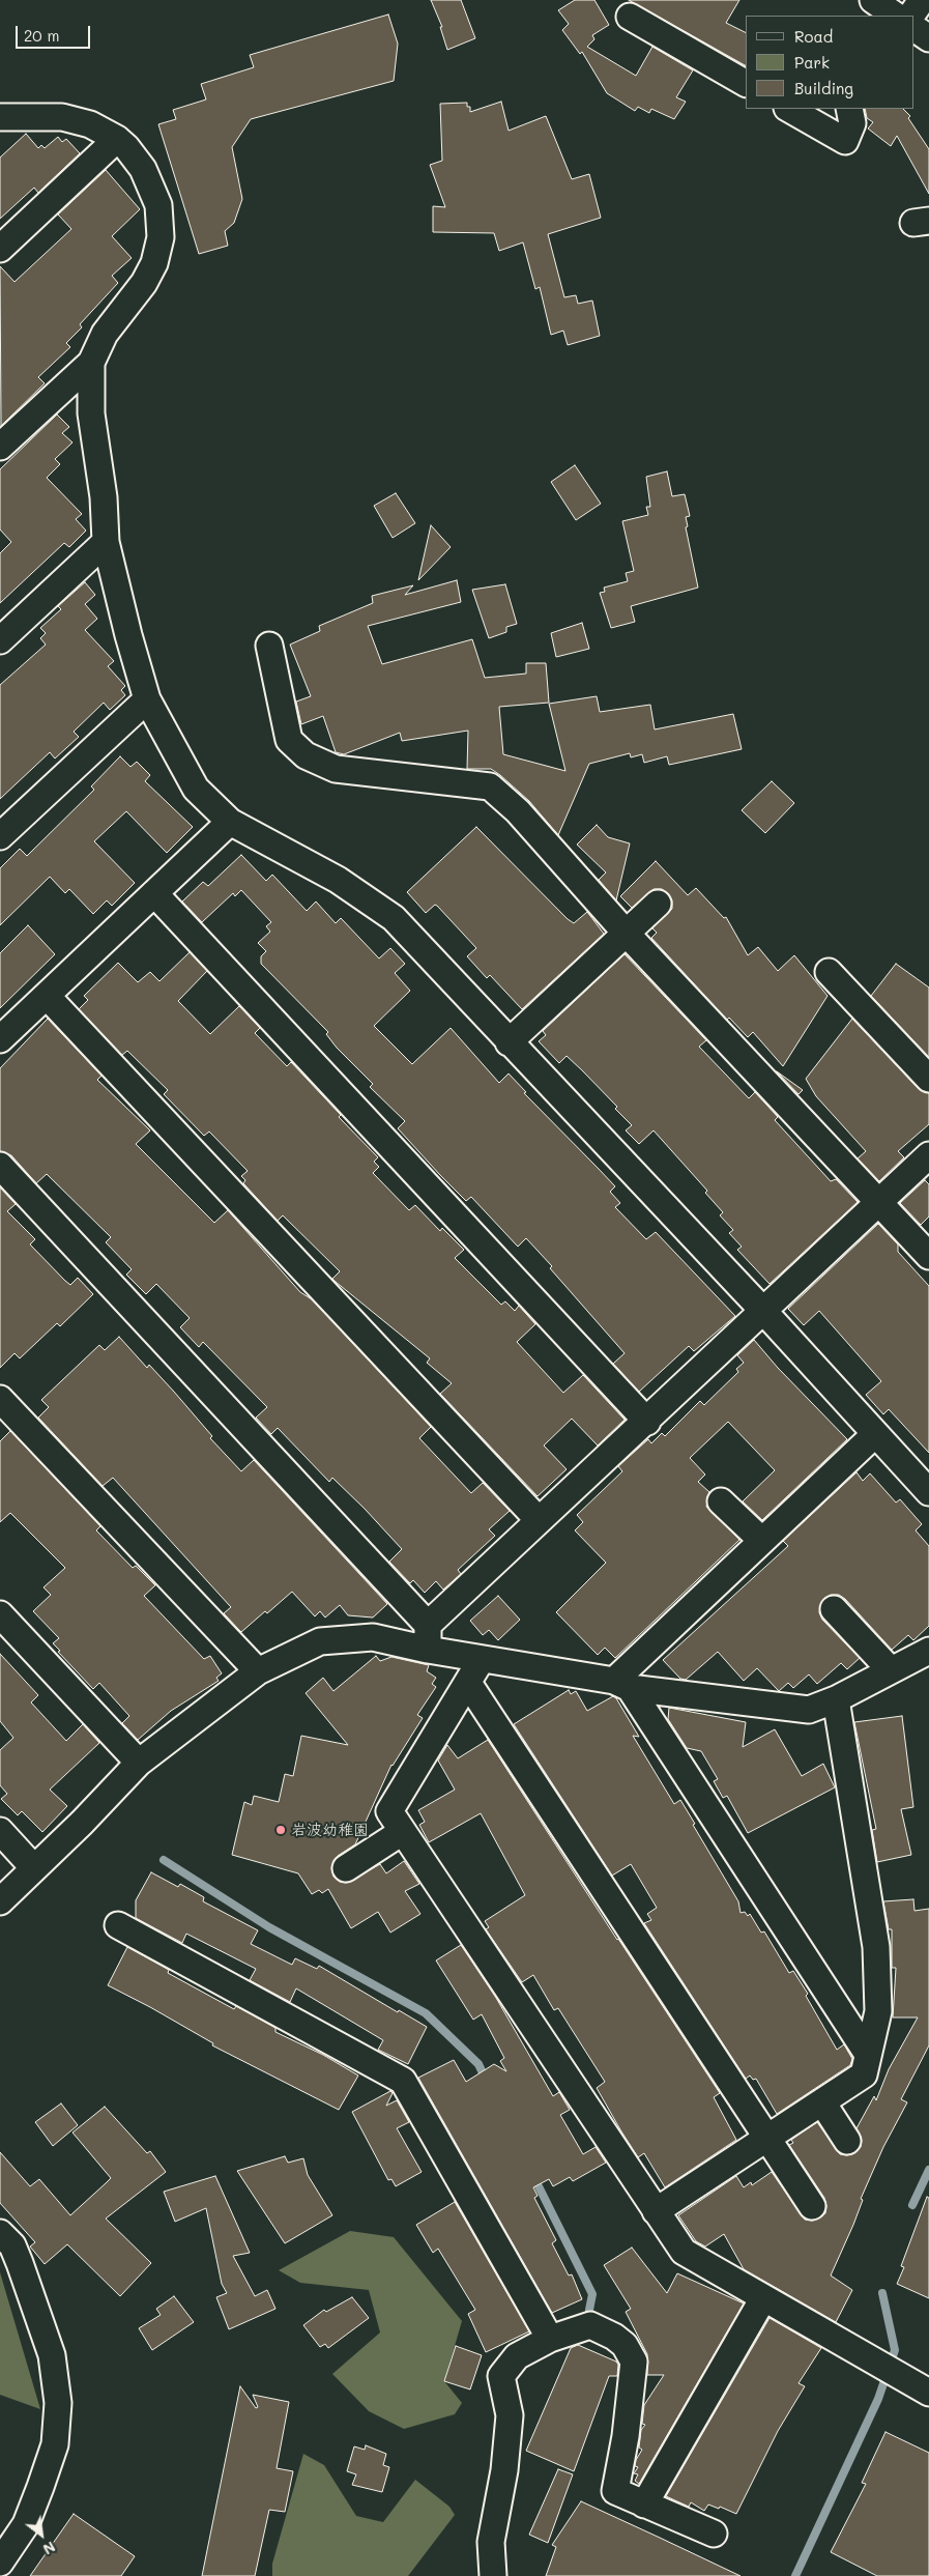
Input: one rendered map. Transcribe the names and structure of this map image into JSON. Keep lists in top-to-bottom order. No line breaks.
{"places":["岩波幼稚園"],"legend":["Road","Park","Building"],"scale_bar":"20 m","north":"bottom right"}
